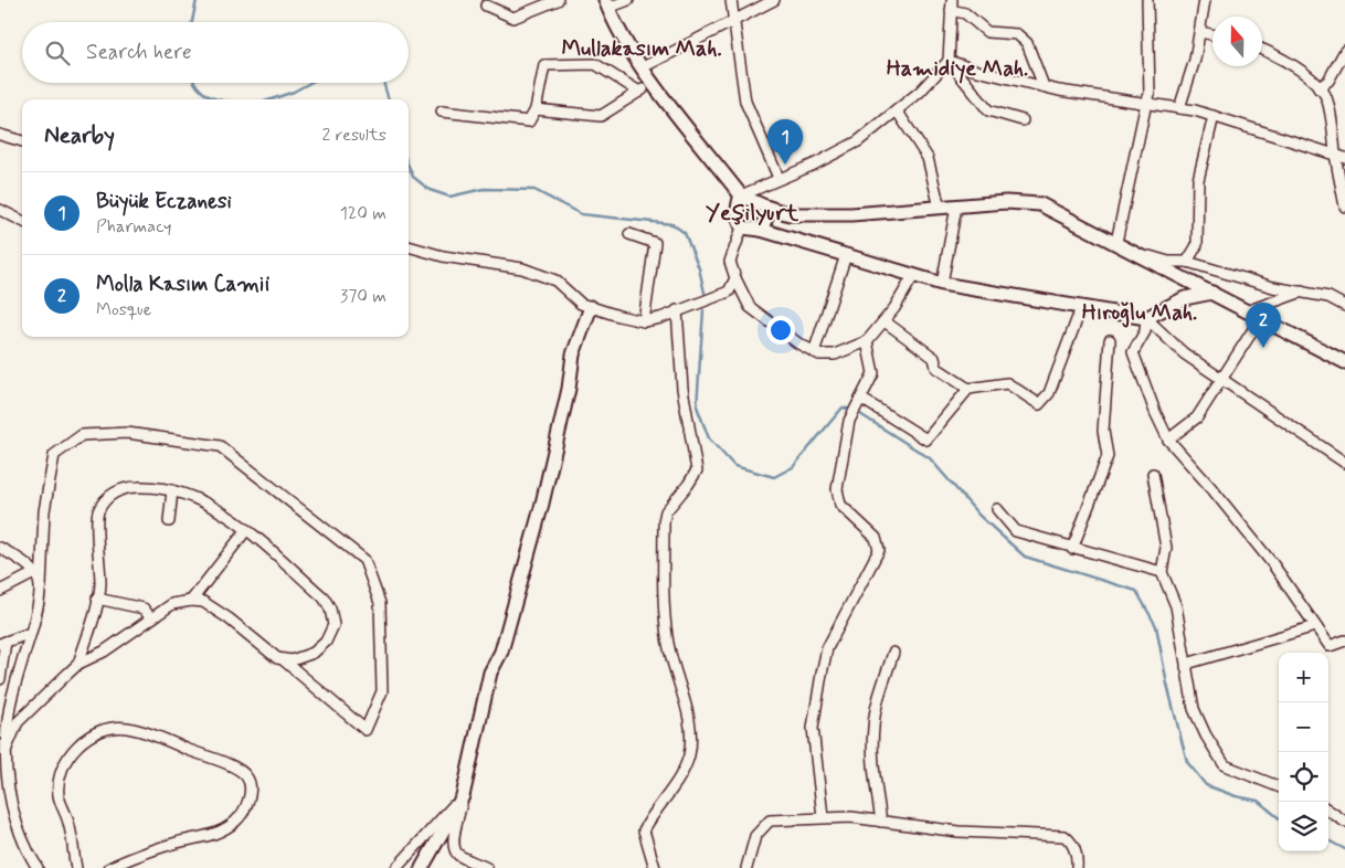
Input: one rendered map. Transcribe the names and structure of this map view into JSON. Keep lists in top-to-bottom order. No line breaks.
{"districts":["Mullakasım Mah.","Hamidiye Mah.","Yeşilyurt","Hıroğlu Mah."],"north":"top","page":{"search":"Search here","heading":["Nearby","2 results"],"pins":["1","2"],"list":[{"mark":"1","name":"Büyük Eczanesi","note":"Pharmacy","value":"120 m"},{"mark":"2","name":"Molla Kasım Camii","note":"Mosque","value":"370 m"}],"map_buttons":["+","−"]}}
